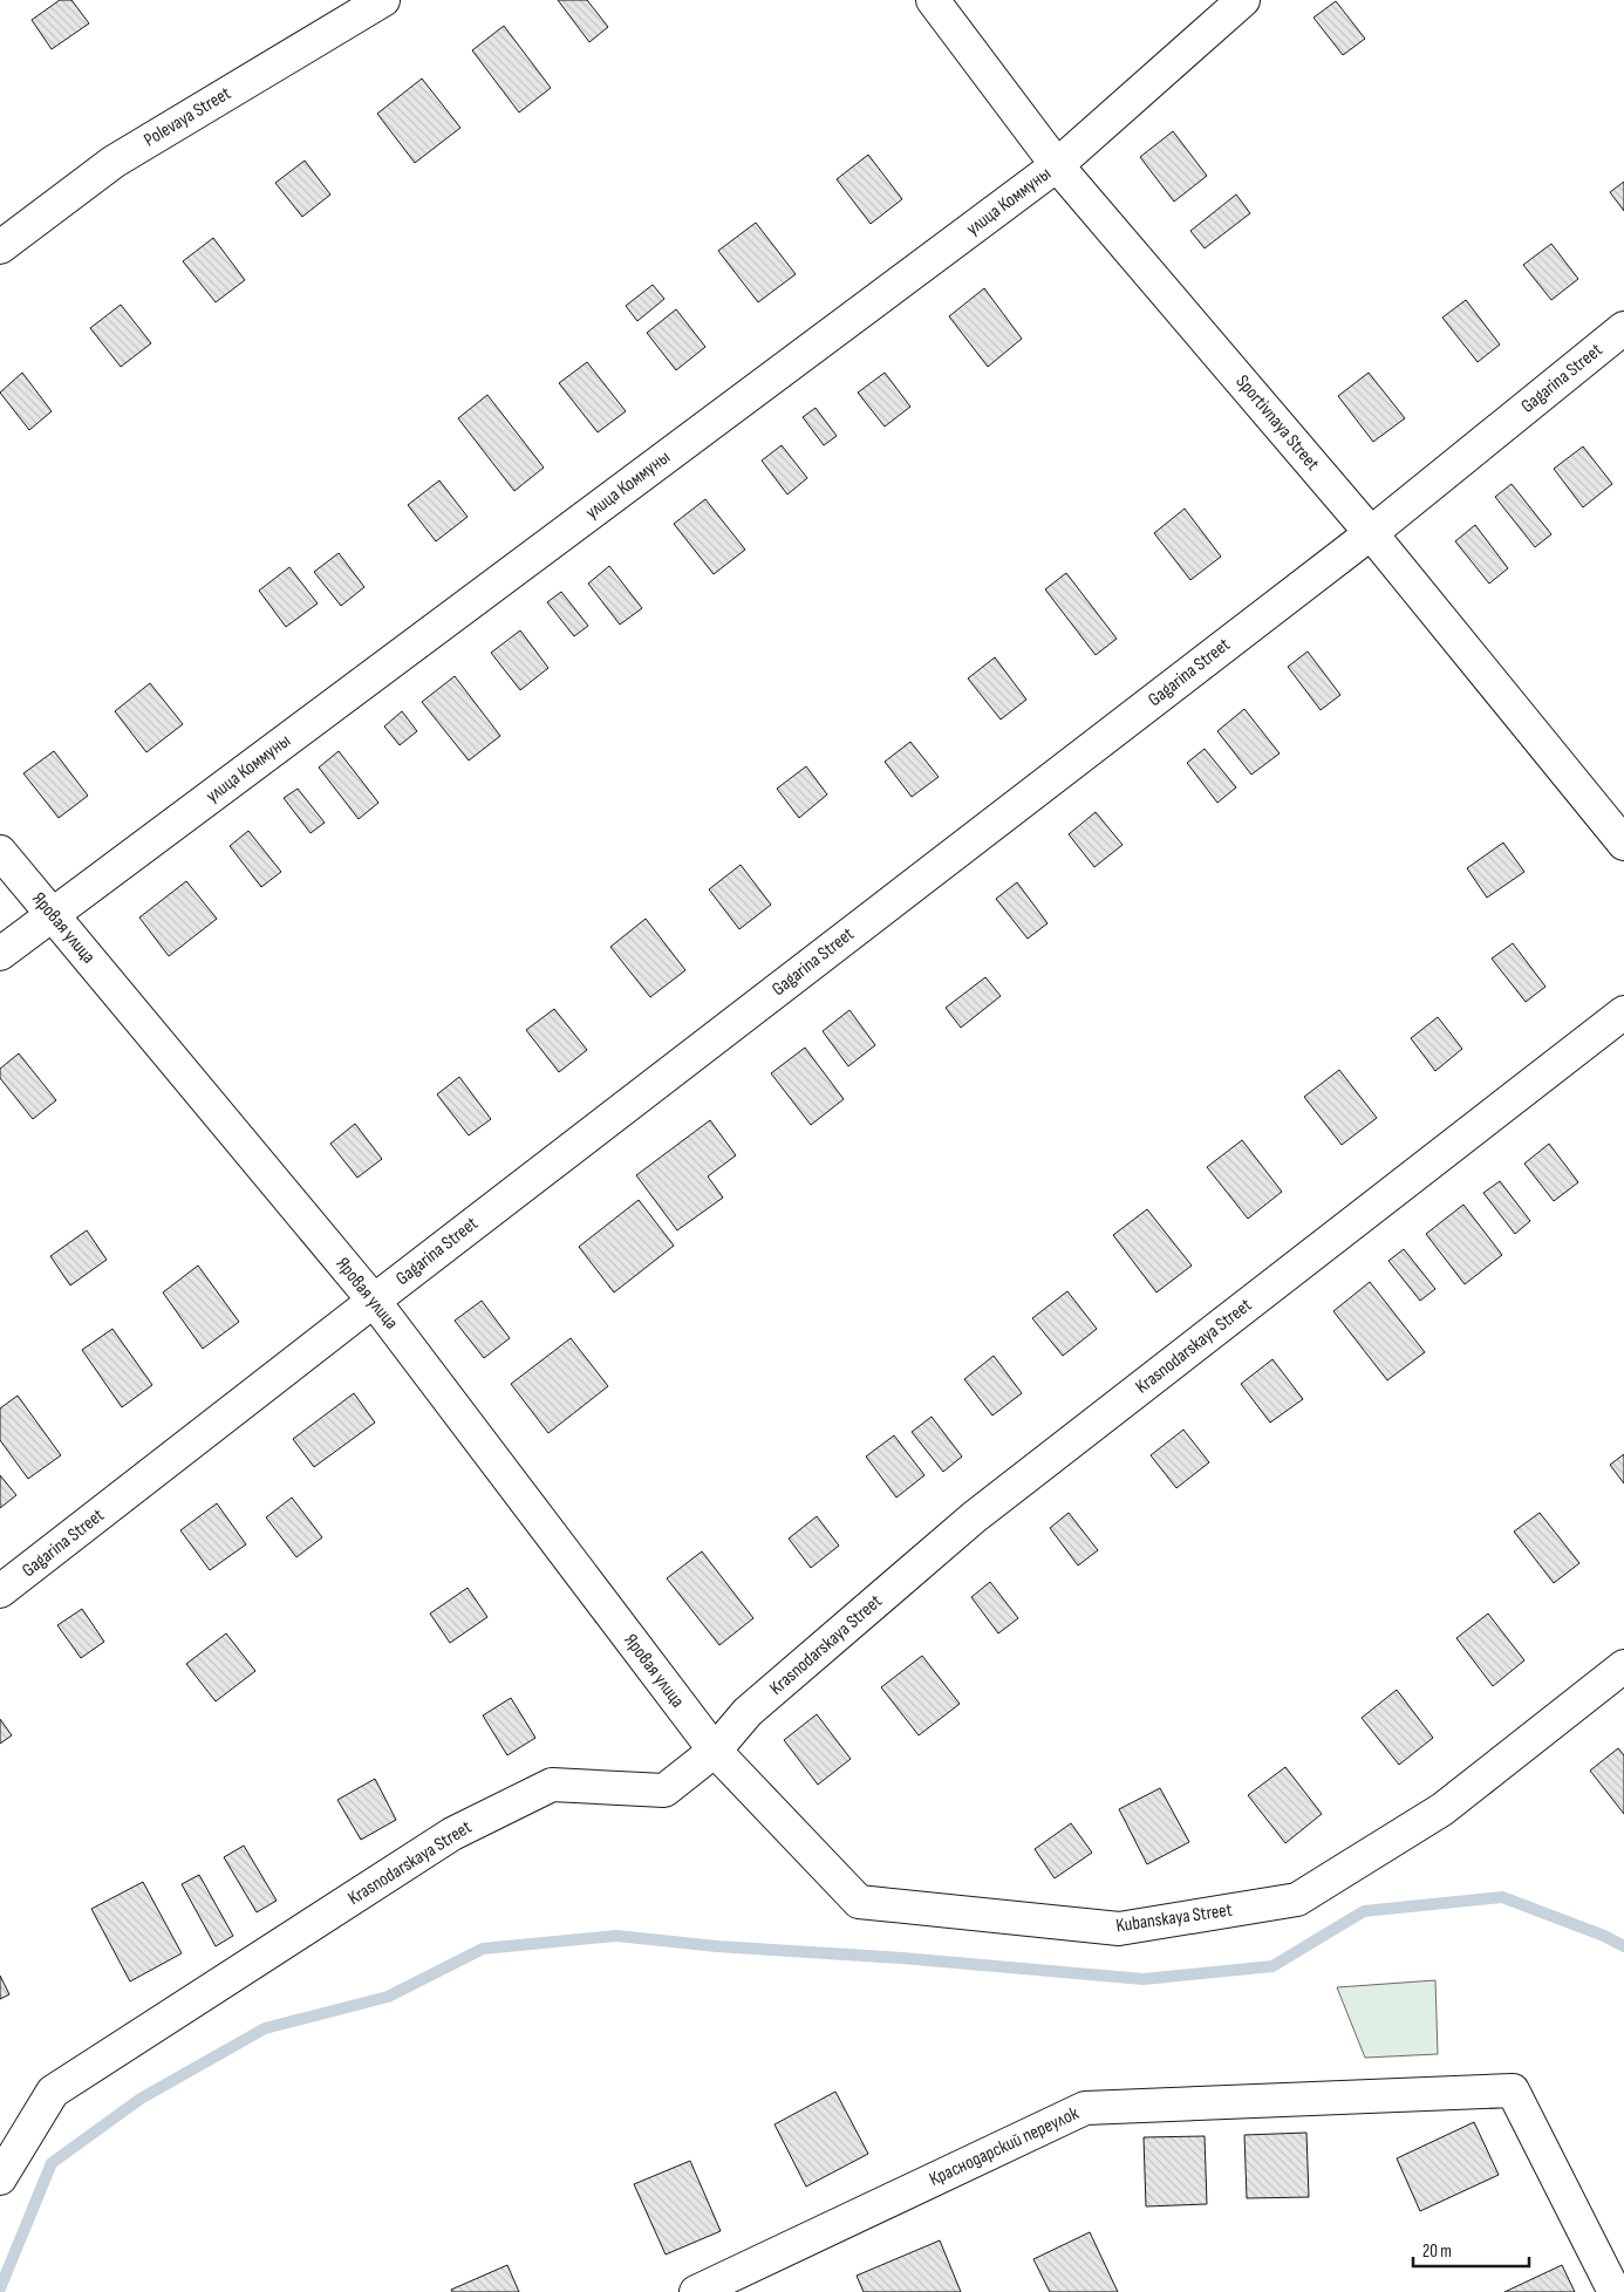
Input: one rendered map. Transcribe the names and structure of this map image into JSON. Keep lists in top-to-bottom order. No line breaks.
{"streets":{"street":["Polevaya Street","улица Коммуны","Gagarina Street","Sportivnaya Street","Яровая улица","Krasnodarskaya Street","Kubanskaya Street","Краснодарский переулок"]},"crossings":[["улица Коммуны","Sportivnaya Street"],["улица Коммуны","Яровая улица"],["Gagarina Street","Sportivnaya Street"],["Gagarina Street","Яровая улица"],["Яровая улица","Krasnodarskaya Street"],["Яровая улица","Kubanskaya Street"],["Krasnodarskaya Street","Kubanskaya Street"]],"scale_bar":"20 m"}
